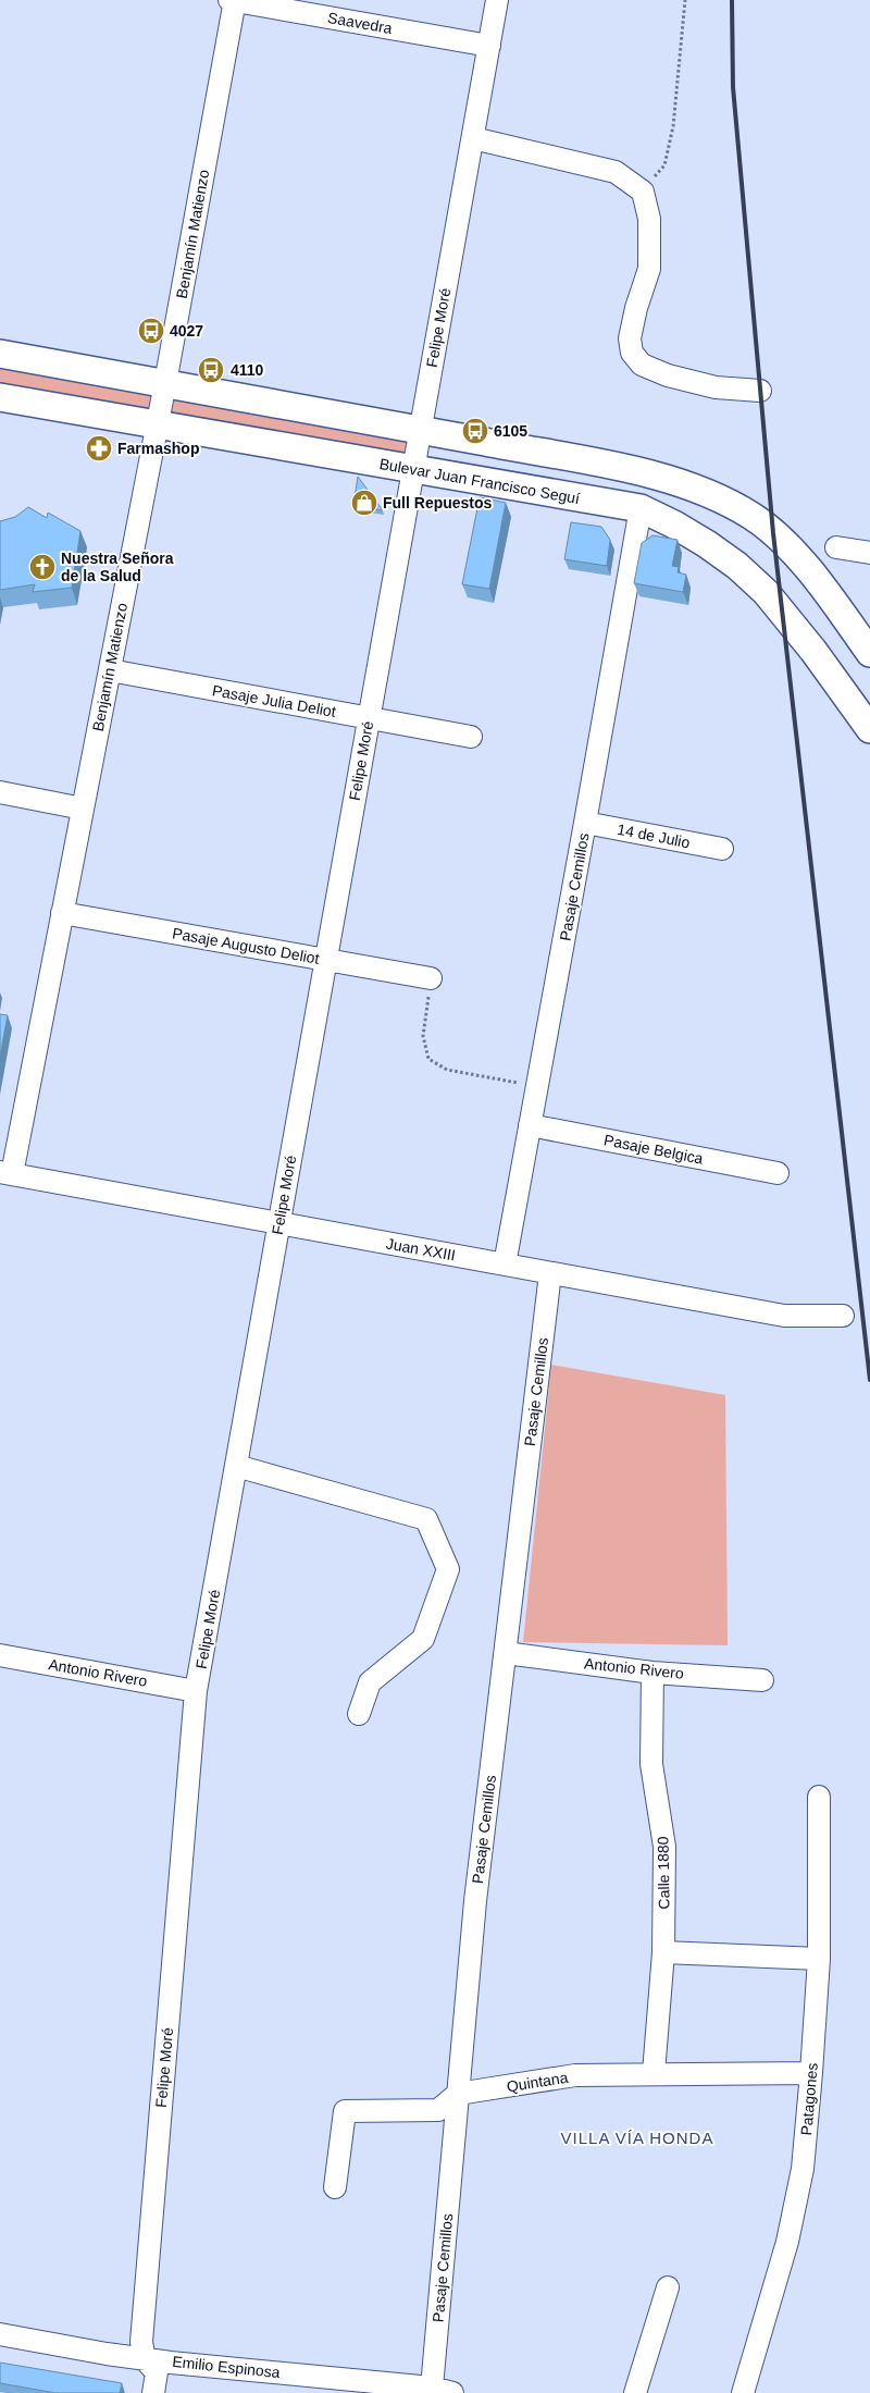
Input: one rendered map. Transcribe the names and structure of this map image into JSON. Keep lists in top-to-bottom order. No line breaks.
{"streets":{"main road":["Bulevar Juan Francisco Seguí"],"street":["Saavedra","Benjamín Matienzo","Felipe Moré","Pasaje Julia Deliot","14 de Julio","Pasaje Cemillos","Pasaje Augusto Deliot","Pasaje Belgica","Juan XXIII","Antonio Rivero","Calle 1880","Quintana","Patagones","Emilio Espinosa"]},"crossings":[["Saavedra","Benjamín Matienzo"],["Saavedra","Felipe Moré"],["Benjamín Matienzo","Bulevar Juan Francisco Seguí"],["Benjamín Matienzo","Pasaje Julia Deliot"],["Benjamín Matienzo","Pasaje Augusto Deliot"],["Benjamín Matienzo","Juan XXIII"],["Felipe Moré","Bulevar Juan Francisco Seguí"],["Felipe Moré","Pasaje Julia Deliot"],["Felipe Moré","Pasaje Augusto Deliot"],["Felipe Moré","Juan XXIII"],["Felipe Moré","Antonio Rivero"],["Felipe Moré","Emilio Espinosa"],["Bulevar Juan Francisco Seguí","Pasaje Cemillos"],["14 de Julio","Pasaje Cemillos"],["Pasaje Cemillos","Pasaje Belgica"],["Pasaje Cemillos","Juan XXIII"],["Pasaje Cemillos","Antonio Rivero"],["Pasaje Cemillos","Quintana"],["Pasaje Cemillos","Emilio Espinosa"],["Antonio Rivero","Calle 1880"],["Calle 1880","Quintana"],["Quintana","Patagones"]],"districts":["VILLA VÍA HONDA"],"places":{"bus stop":["4027","4110","6105"],"pharmacy":["Farmashop"],"shop":["Full Repuestos"],"church":["Nuestra Señora de la Salud"]}}
